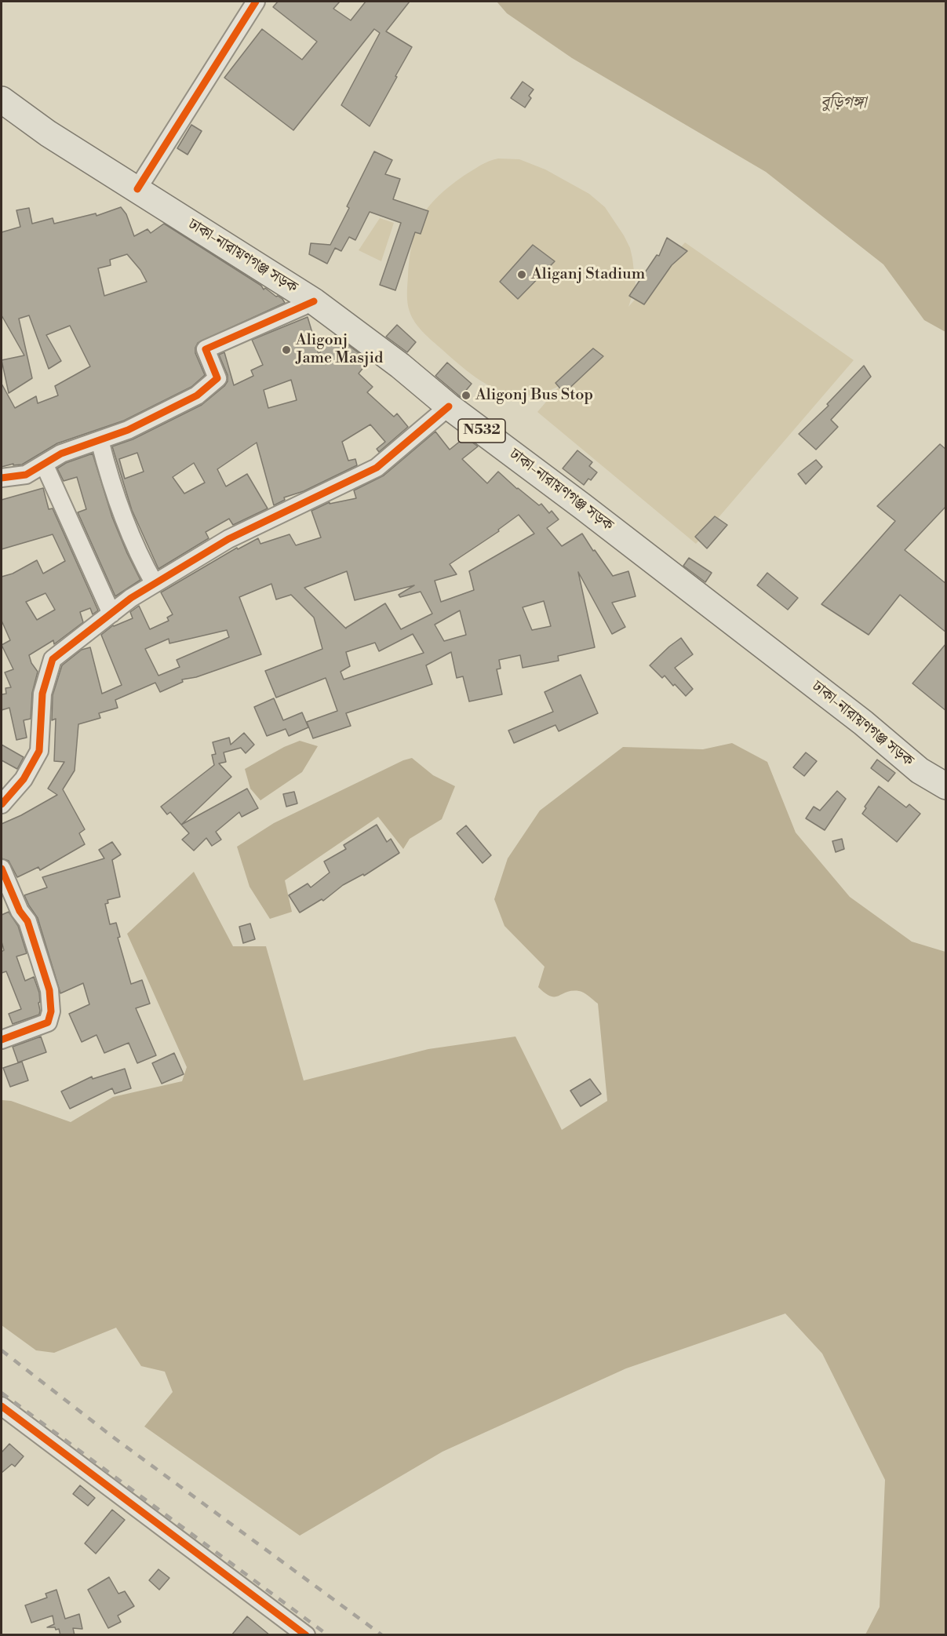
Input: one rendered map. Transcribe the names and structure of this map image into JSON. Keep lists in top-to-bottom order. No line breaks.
{"streets":{"highway":["ঢাকা-নারায়ণগঞ্জ সড়ক","N532"]},"water":["বুড়িগঙ্গা"],"places":["Aliganj Stadium","Aligonj Jame Masjid","Aligonj Bus Stop"]}
